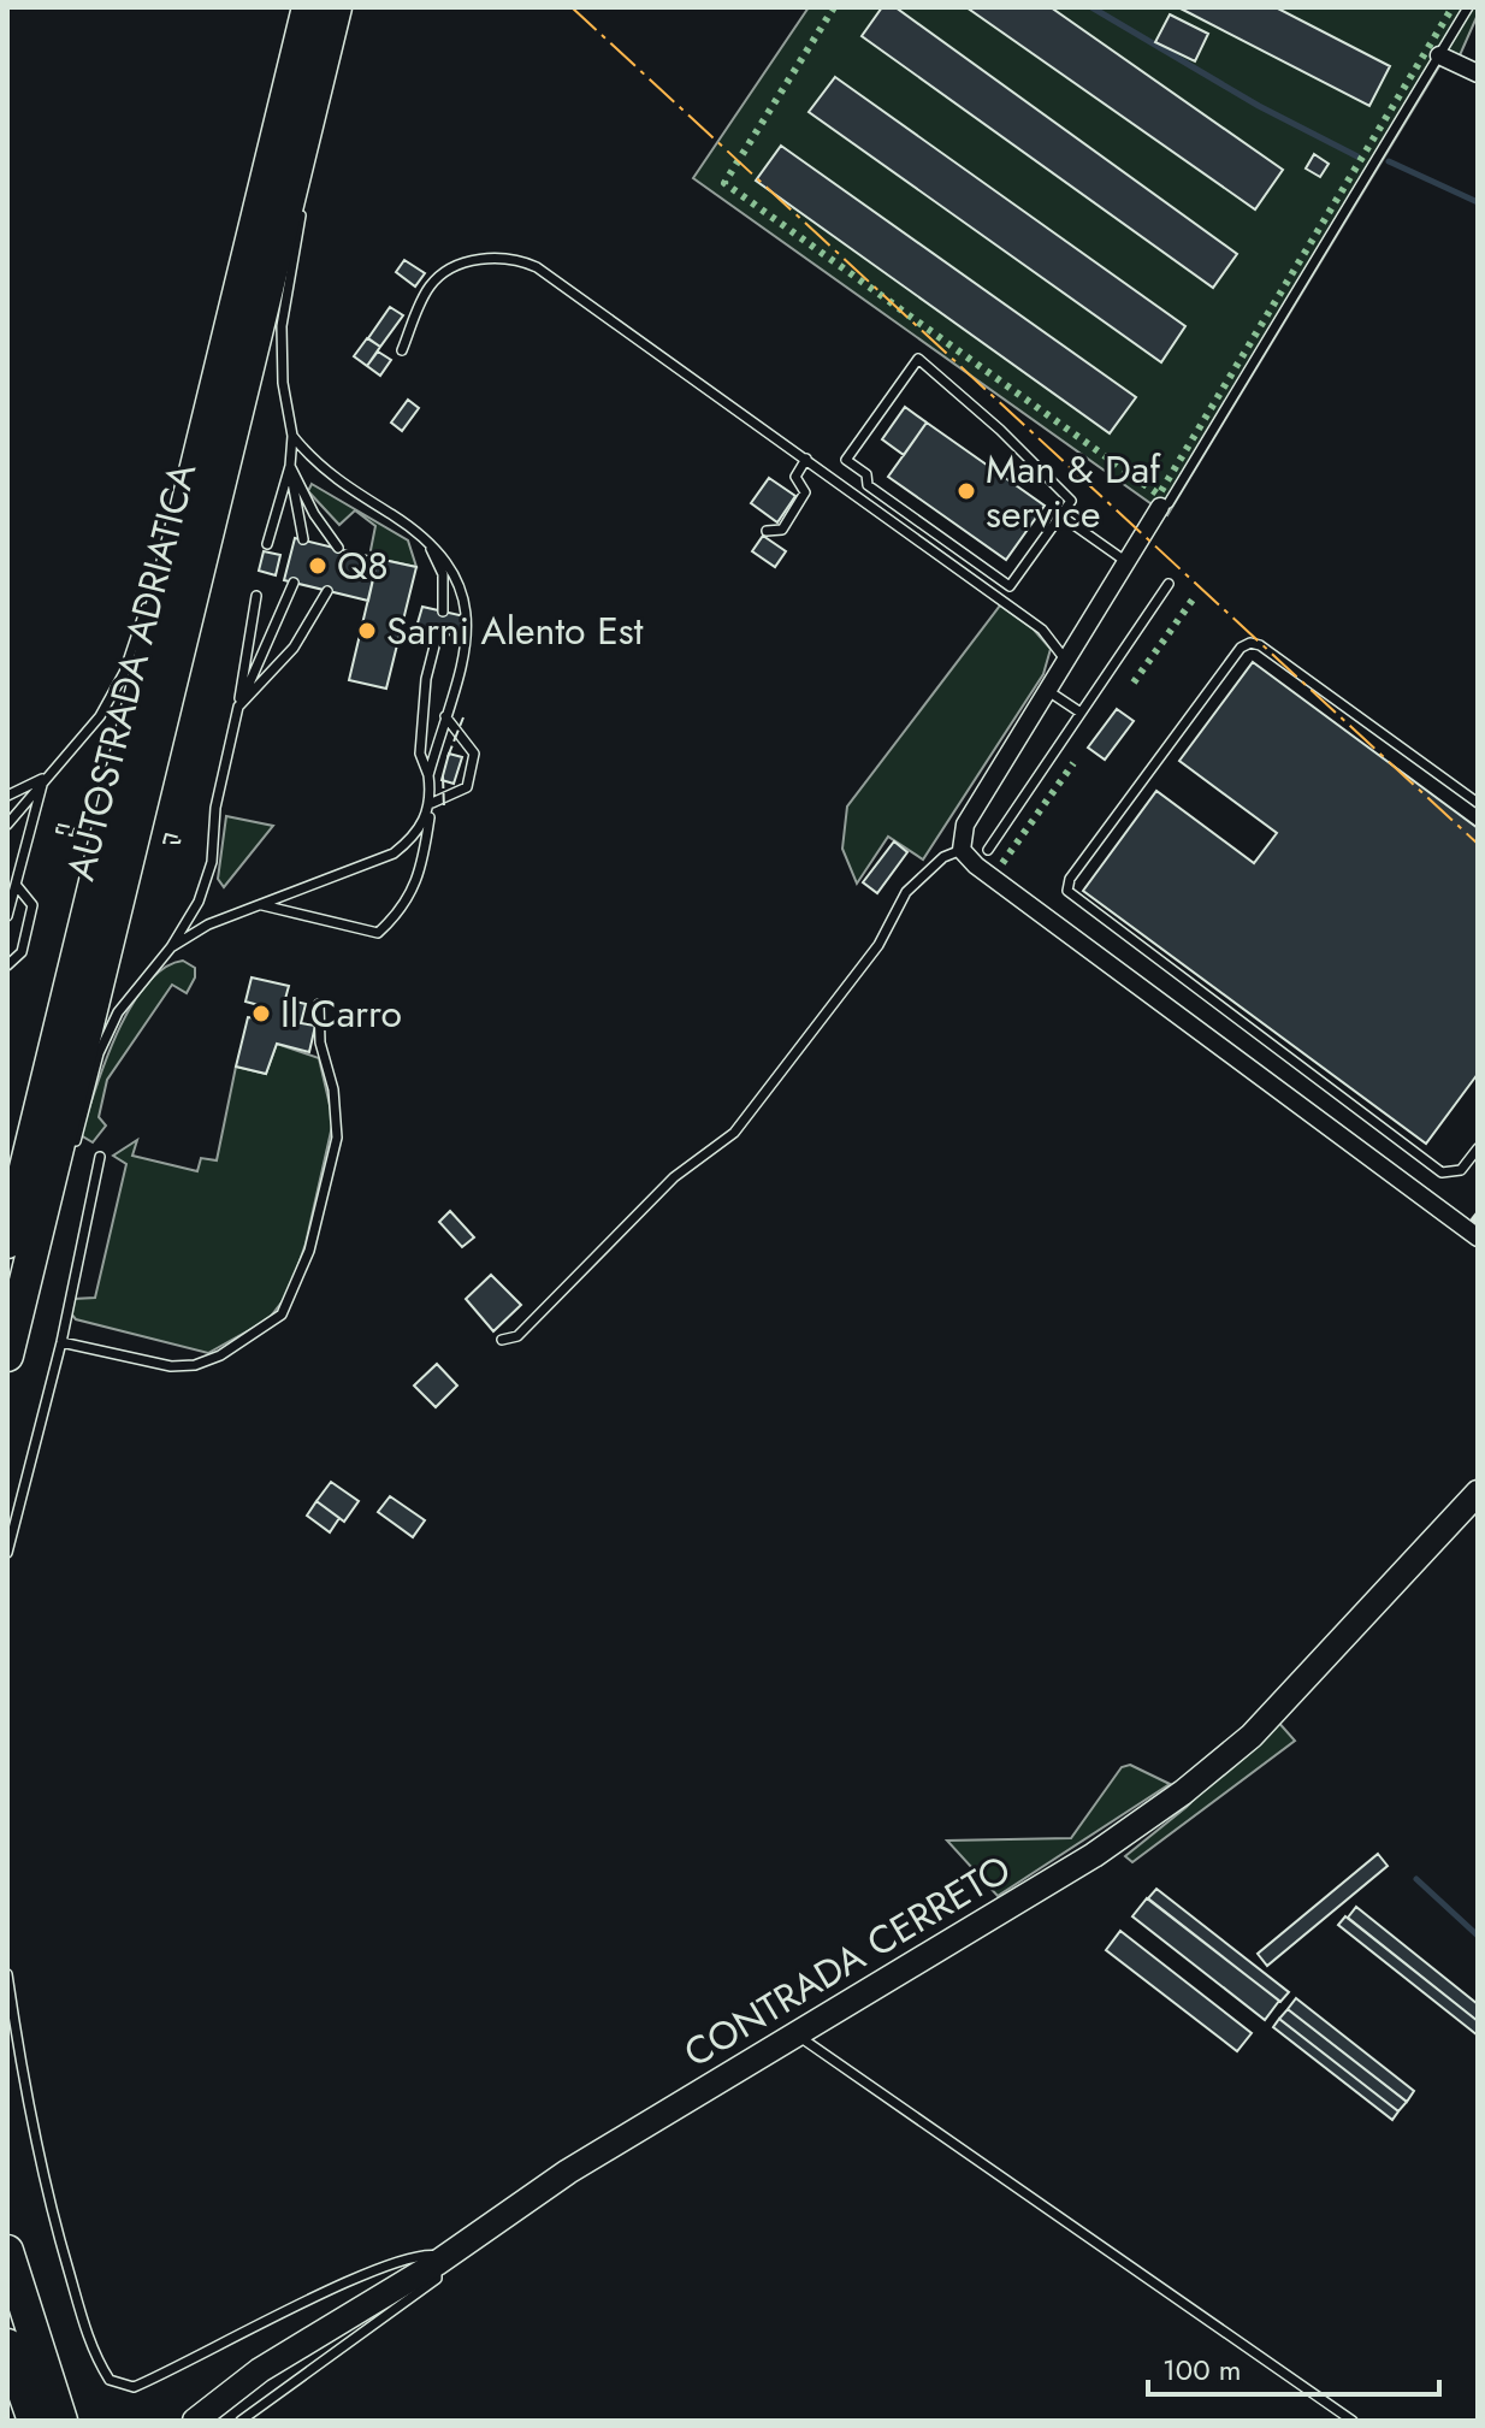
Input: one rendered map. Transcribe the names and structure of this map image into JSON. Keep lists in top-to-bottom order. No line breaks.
{"streets":{"highway":["AUTOSTRADA ADRIATICA"],"main road":["CONTRADA CERRETO"]},"places":["Man & Daf service","Q8","Sarni Alento Est","Il Carro"],"scale_bar":"100 m"}
